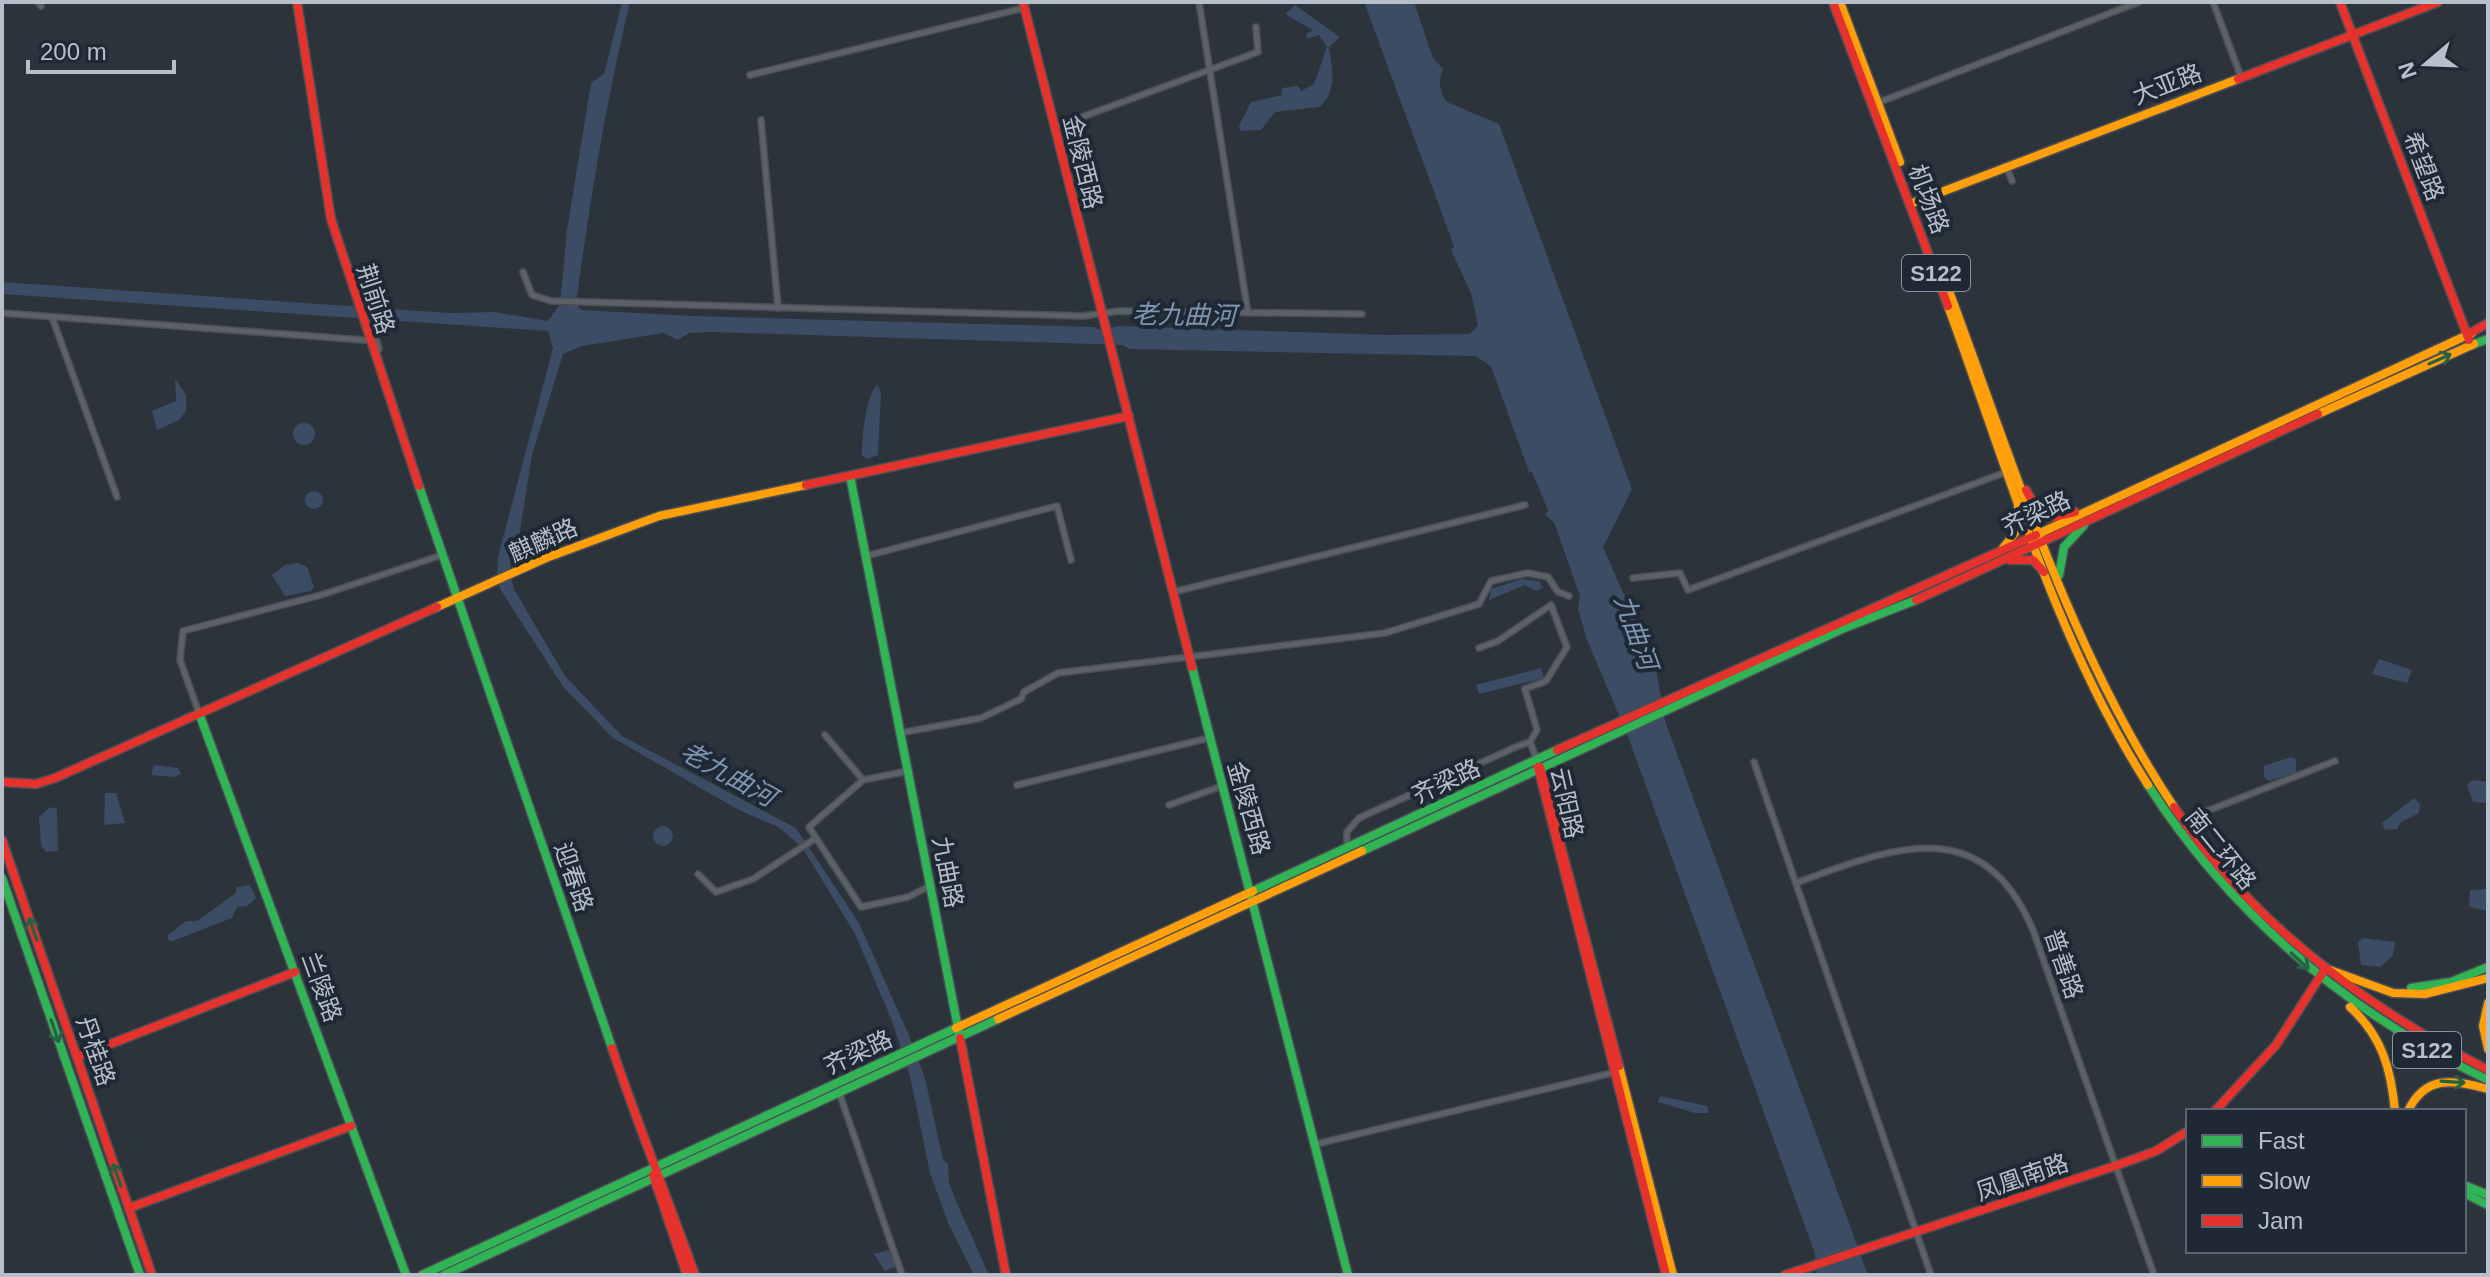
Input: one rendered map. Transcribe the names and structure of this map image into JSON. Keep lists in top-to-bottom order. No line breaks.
{"streets":{"main road":["大亚路","金陵西路","希望路","机场路","S122","荆前路","齐梁路","麒麟路","云阳路","南二环路","九曲路","迎春路","兰陵路","丹桂路","凤凰南路"],"street":["普善路"]},"crossings":[["大亚路","希望路"],["大亚路","机场路"],["金陵西路","齐梁路"],["金陵西路","麒麟路"],["希望路","齐梁路"],["机场路","齐梁路"],["机场路","南二环路"],["荆前路","麒麟路"],["荆前路","迎春路"],["齐梁路","云阳路"],["齐梁路","南二环路"],["齐梁路","九曲路"],["齐梁路","迎春路"],["麒麟路","九曲路"],["麒麟路","迎春路"],["麒麟路","兰陵路"],["普善路","凤凰南路"]],"water":["老九曲河","九曲河"],"legend":["Fast","Slow","Jam"],"scale_bar":"200 m","north":"left"}
